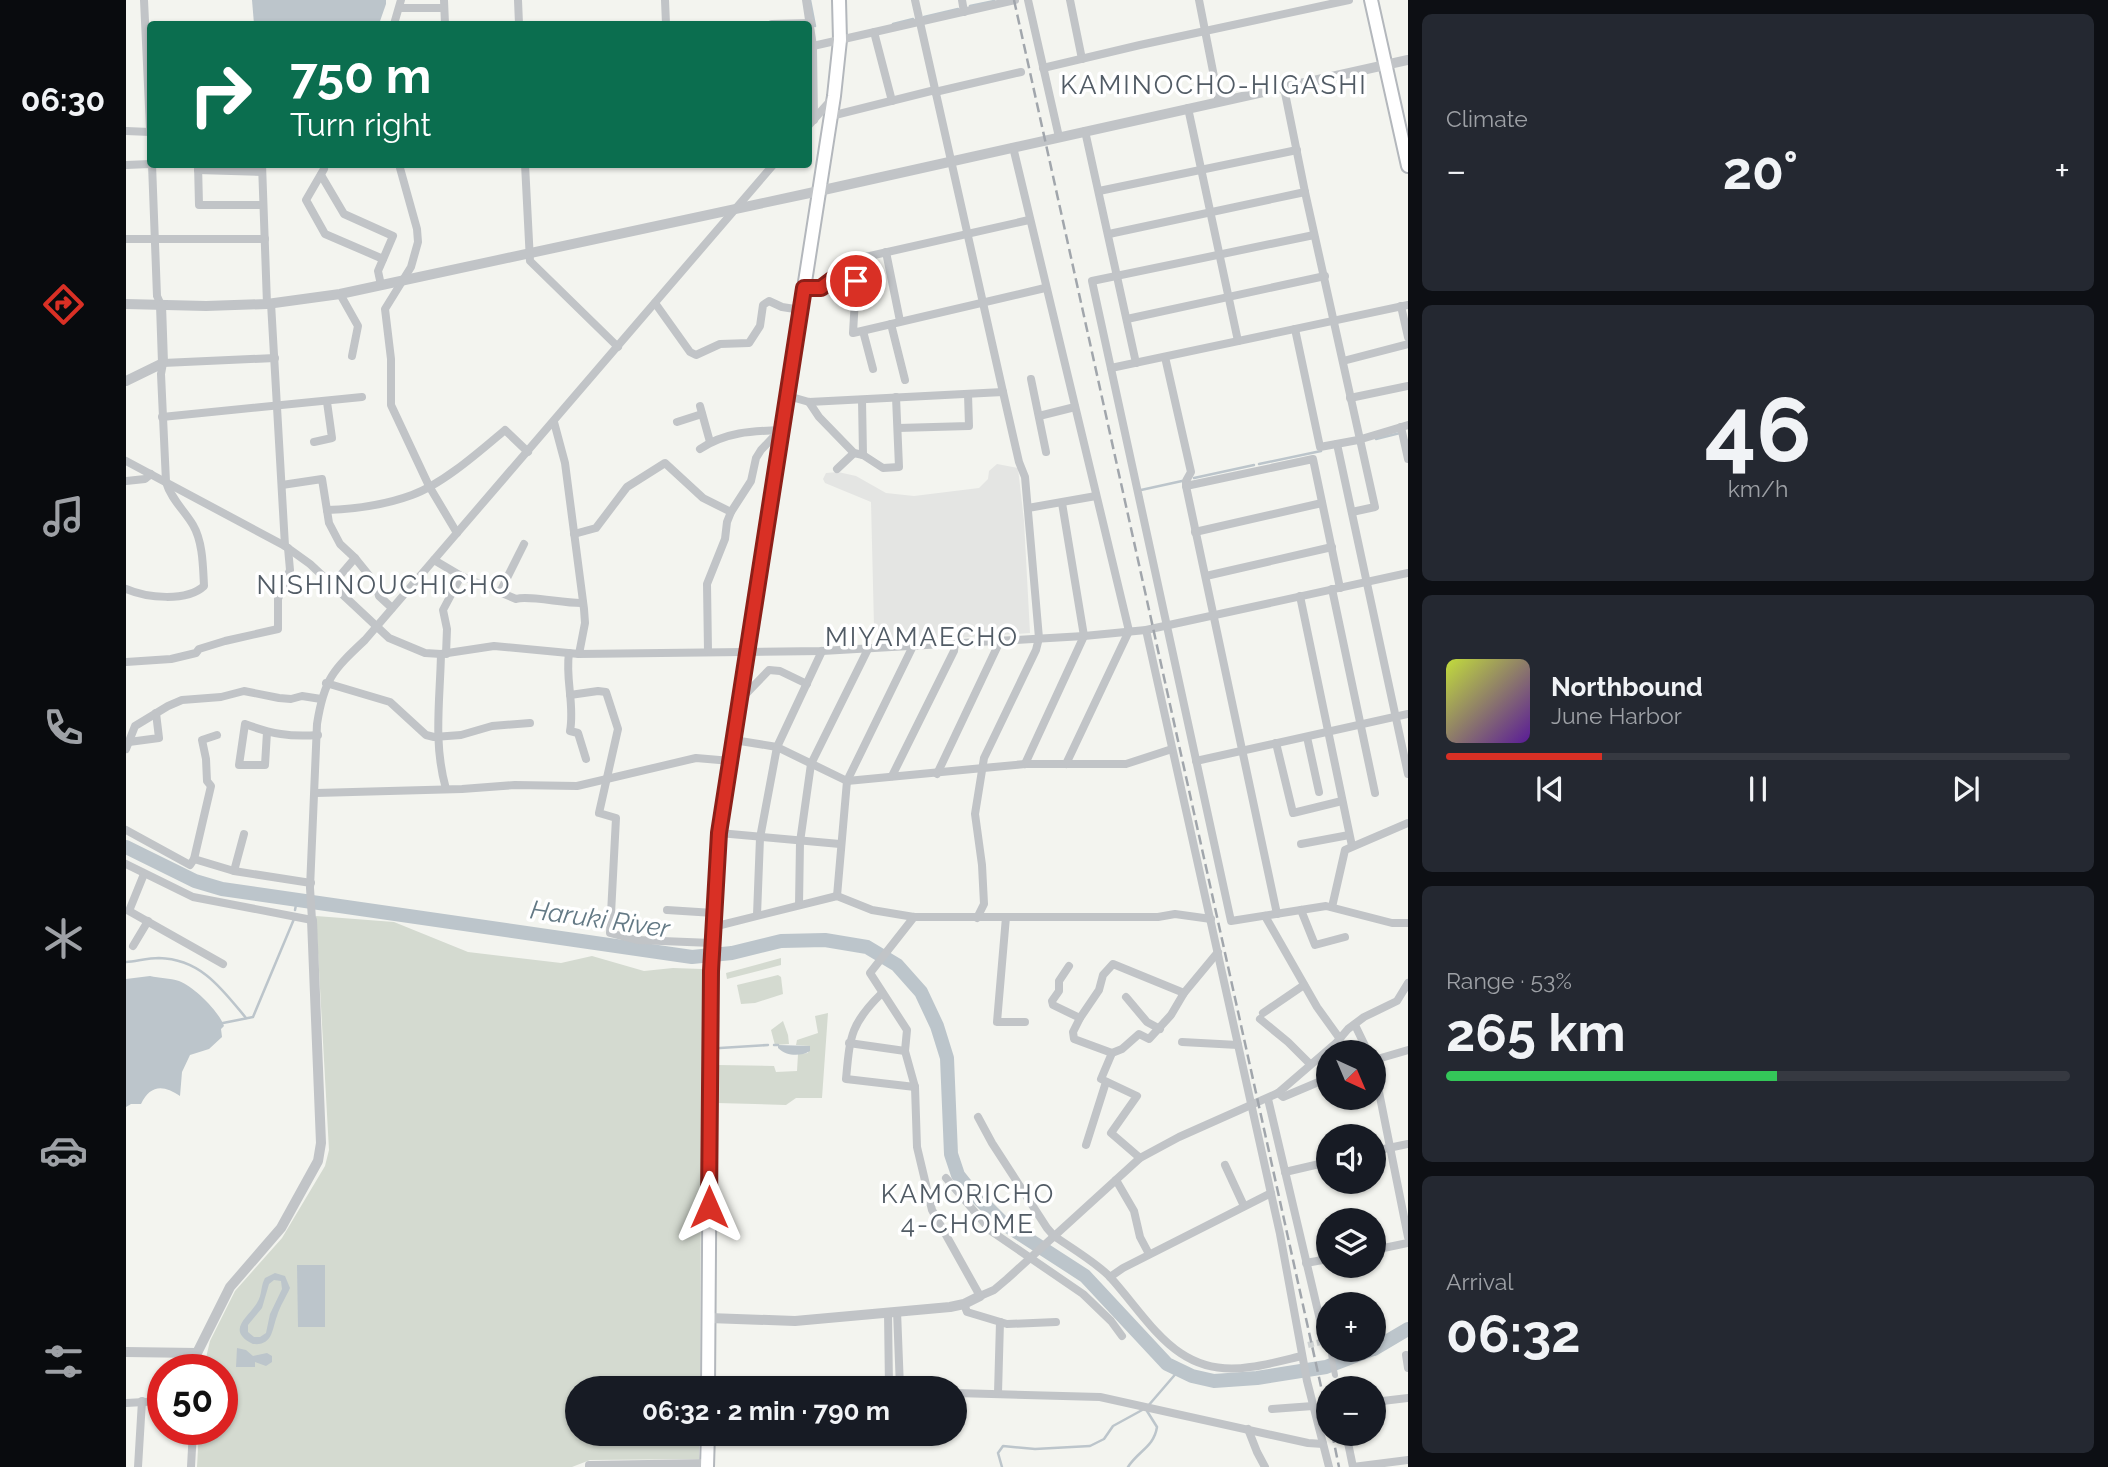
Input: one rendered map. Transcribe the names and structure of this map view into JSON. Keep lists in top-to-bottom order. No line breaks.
{"districts":["KAMINOCHO-HIGASHI","NISHINOUCHICHO","MIYAMAECHO","KAMORICHO 4-CHOME"],"water":["Haruki River"],"north":"bottom right","page":{"tabs":"06:30","tile":["Climate",["46","km/h"],["Range · 53%","265 km"],["Arrival","06:32"]],"turn":["750 m","Turn right"],"heat":["−","20°","+"],"song":["Northbound","June Harbor"],"map_buttons":["+","−"],"limit":"50","trip":"06:32 · 2 min · 790 m"}}
